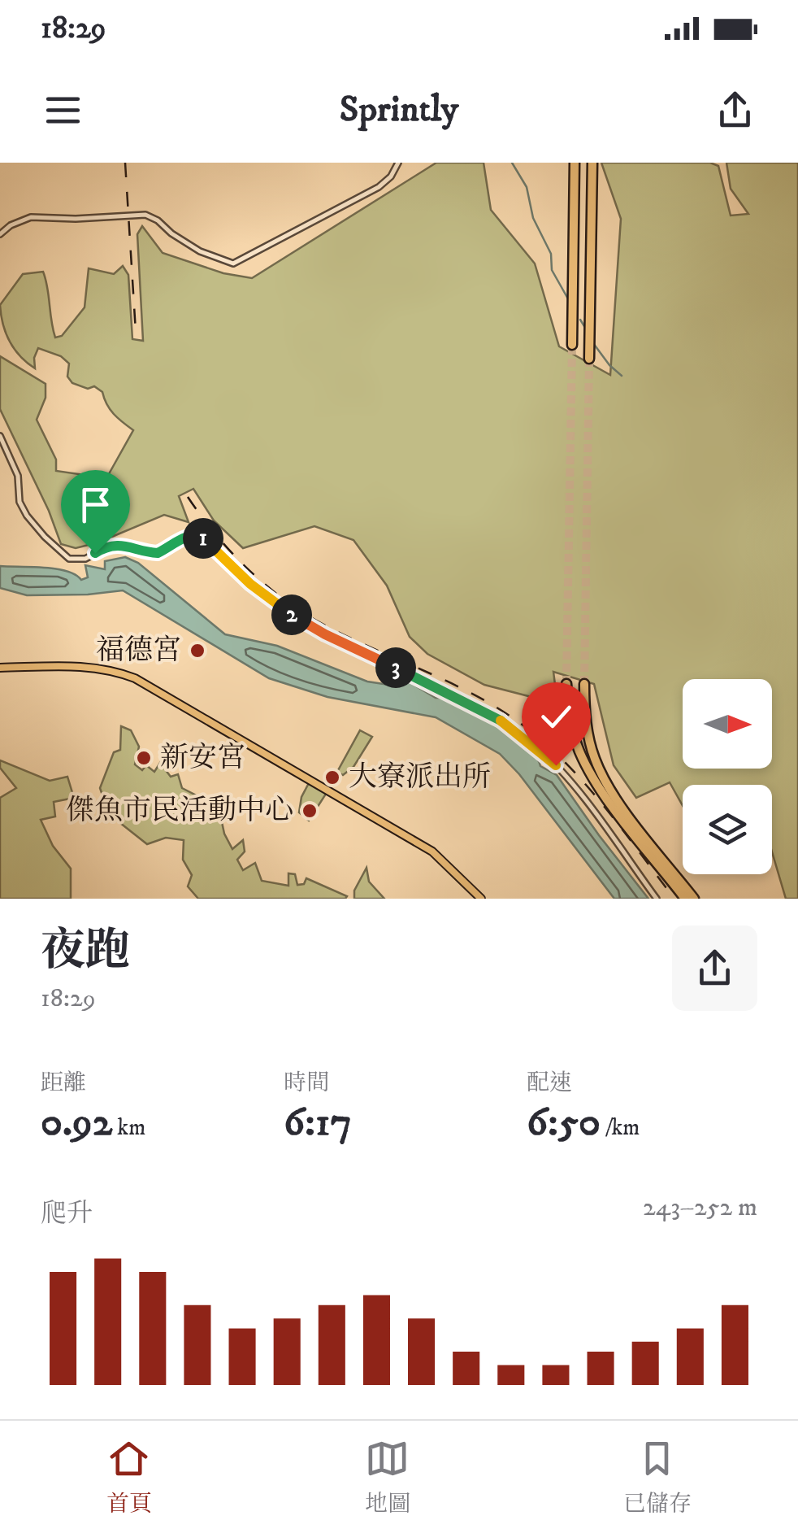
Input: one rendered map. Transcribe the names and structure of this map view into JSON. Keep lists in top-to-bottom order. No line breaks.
{"places":["福德宮","新安宮","大寮派出所","傑魚市民活動中心"],"north":"right","page":{"status":"18:29","header":"Sprintly","pins":["1","2","3"],"heading":["夜跑","18:29"],"stats":[["距離","0.92 km"],["時間","6:17"],["配速","6:50 /km"]],"chart":["爬升","243–252 m"],"tabs":["首頁","地圖","已儲存"]}}
